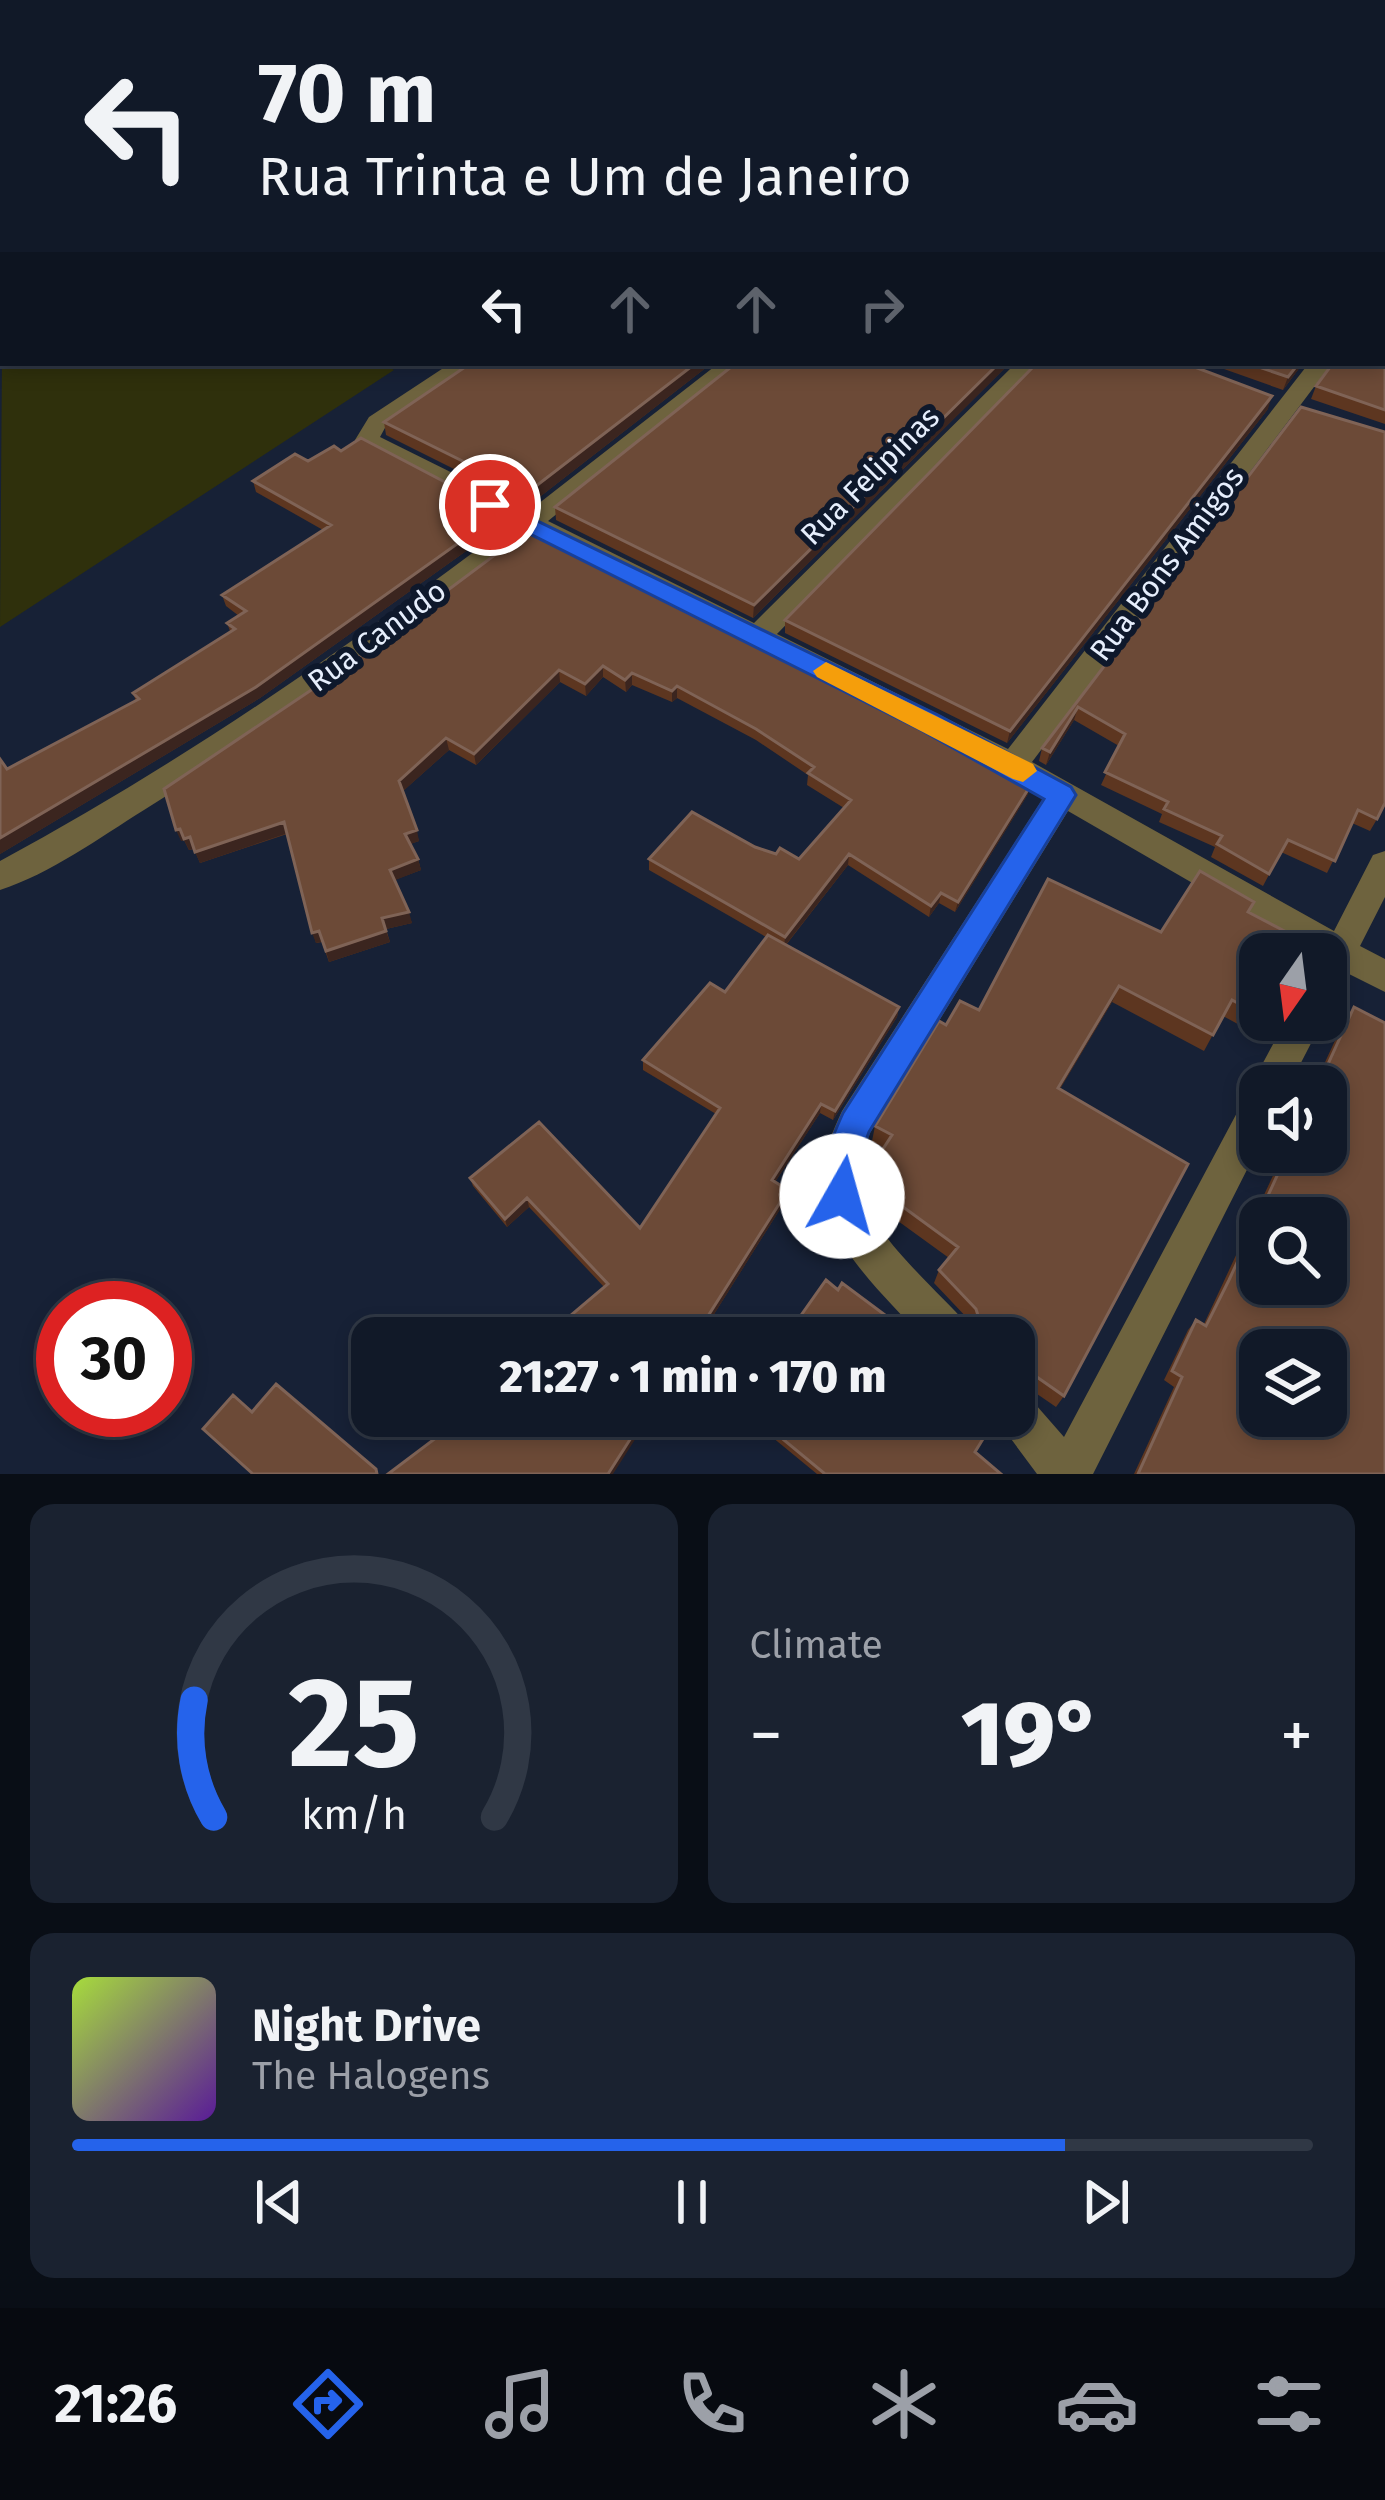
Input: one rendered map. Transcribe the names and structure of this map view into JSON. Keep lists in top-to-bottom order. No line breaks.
{"streets":{"street":["Rua Felipinas","Rua Bons Amigos","Rua Canudo"]},"north":"bottom","page":{"turn":["70 m","Rua Trinta e Um de Janeiro"],"limit":"30","trip":"21:27 · 1 min · 170 m","tile":"Climate","heat":["−","19°","+"],"song":["Night Drive","The Halogens"],"tabs":"21:26","gauge":["25","km/h"]}}
